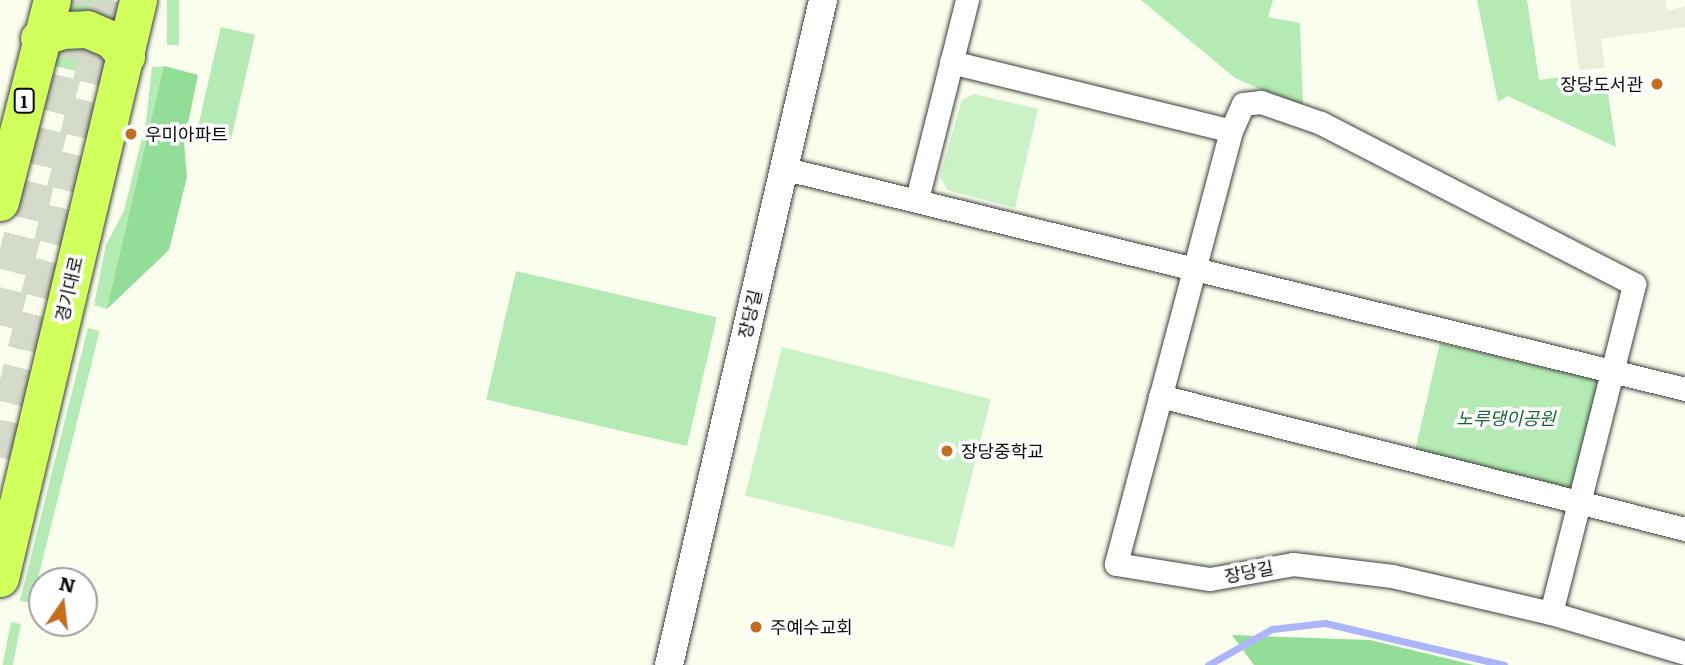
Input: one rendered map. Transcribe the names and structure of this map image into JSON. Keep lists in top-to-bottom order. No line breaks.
{"streets":{"main road":["1","경기대로"],"street":["장당길"]},"parks":["노루댕이공원"],"places":["장당도서관","우미아파트","장당중학교","주예수교회"],"north":"top"}
